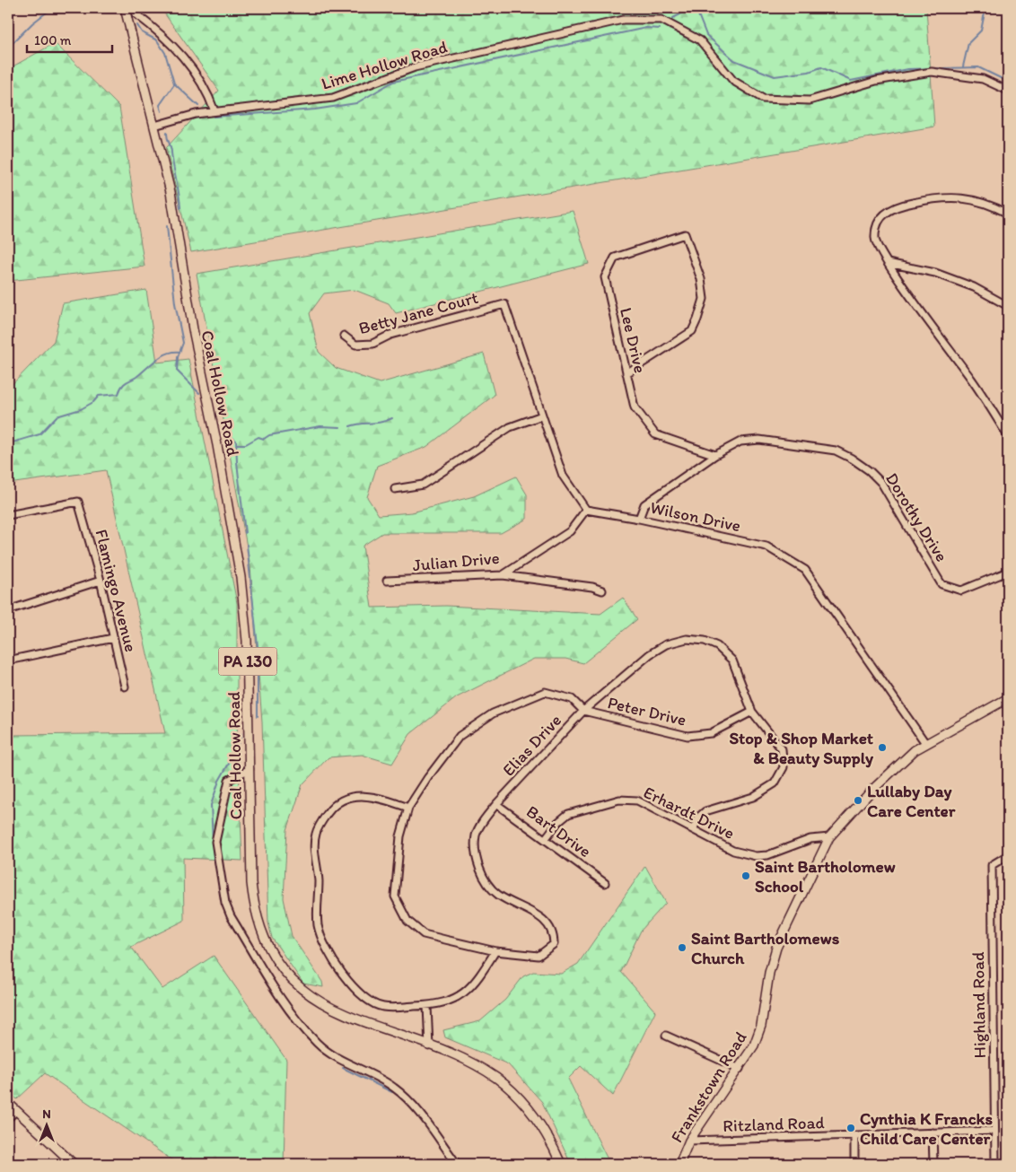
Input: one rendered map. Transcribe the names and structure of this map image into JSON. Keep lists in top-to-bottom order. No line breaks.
{"streets":{"main road":["Coal Hollow Road","PA 130","Frankstown Road"],"street":["Lime Hollow Road","Betty Jane Court","Lee Drive","Wilson Drive","Dorothy Drive","Julian Drive","Flamingo Avenue","Peter Drive","Elias Drive","Erhardt Drive","Bart Drive","Highland Road","Ritzland Road"]},"crossings":[["Lime Hollow Road","Coal Hollow Road"],["Lee Drive","Dorothy Drive"],["Wilson Drive","Dorothy Drive"],["Wilson Drive","Julian Drive"],["Wilson Drive","Frankstown Road"],["Peter Drive","Elias Drive"],["Elias Drive","Bart Drive"],["Erhardt Drive","Bart Drive"],["Erhardt Drive","Frankstown Road"],["Highland Road","Ritzland Road"],["Frankstown Road","Ritzland Road"]],"places":["Stop & Shop Market & Beauty Supply","Lullaby Day Care Center","Saint Bartholomew School","Saint Bartholomews Church","Cynthia K Francks Child Care Center"],"scale_bar":"100 m","north":"top"}
